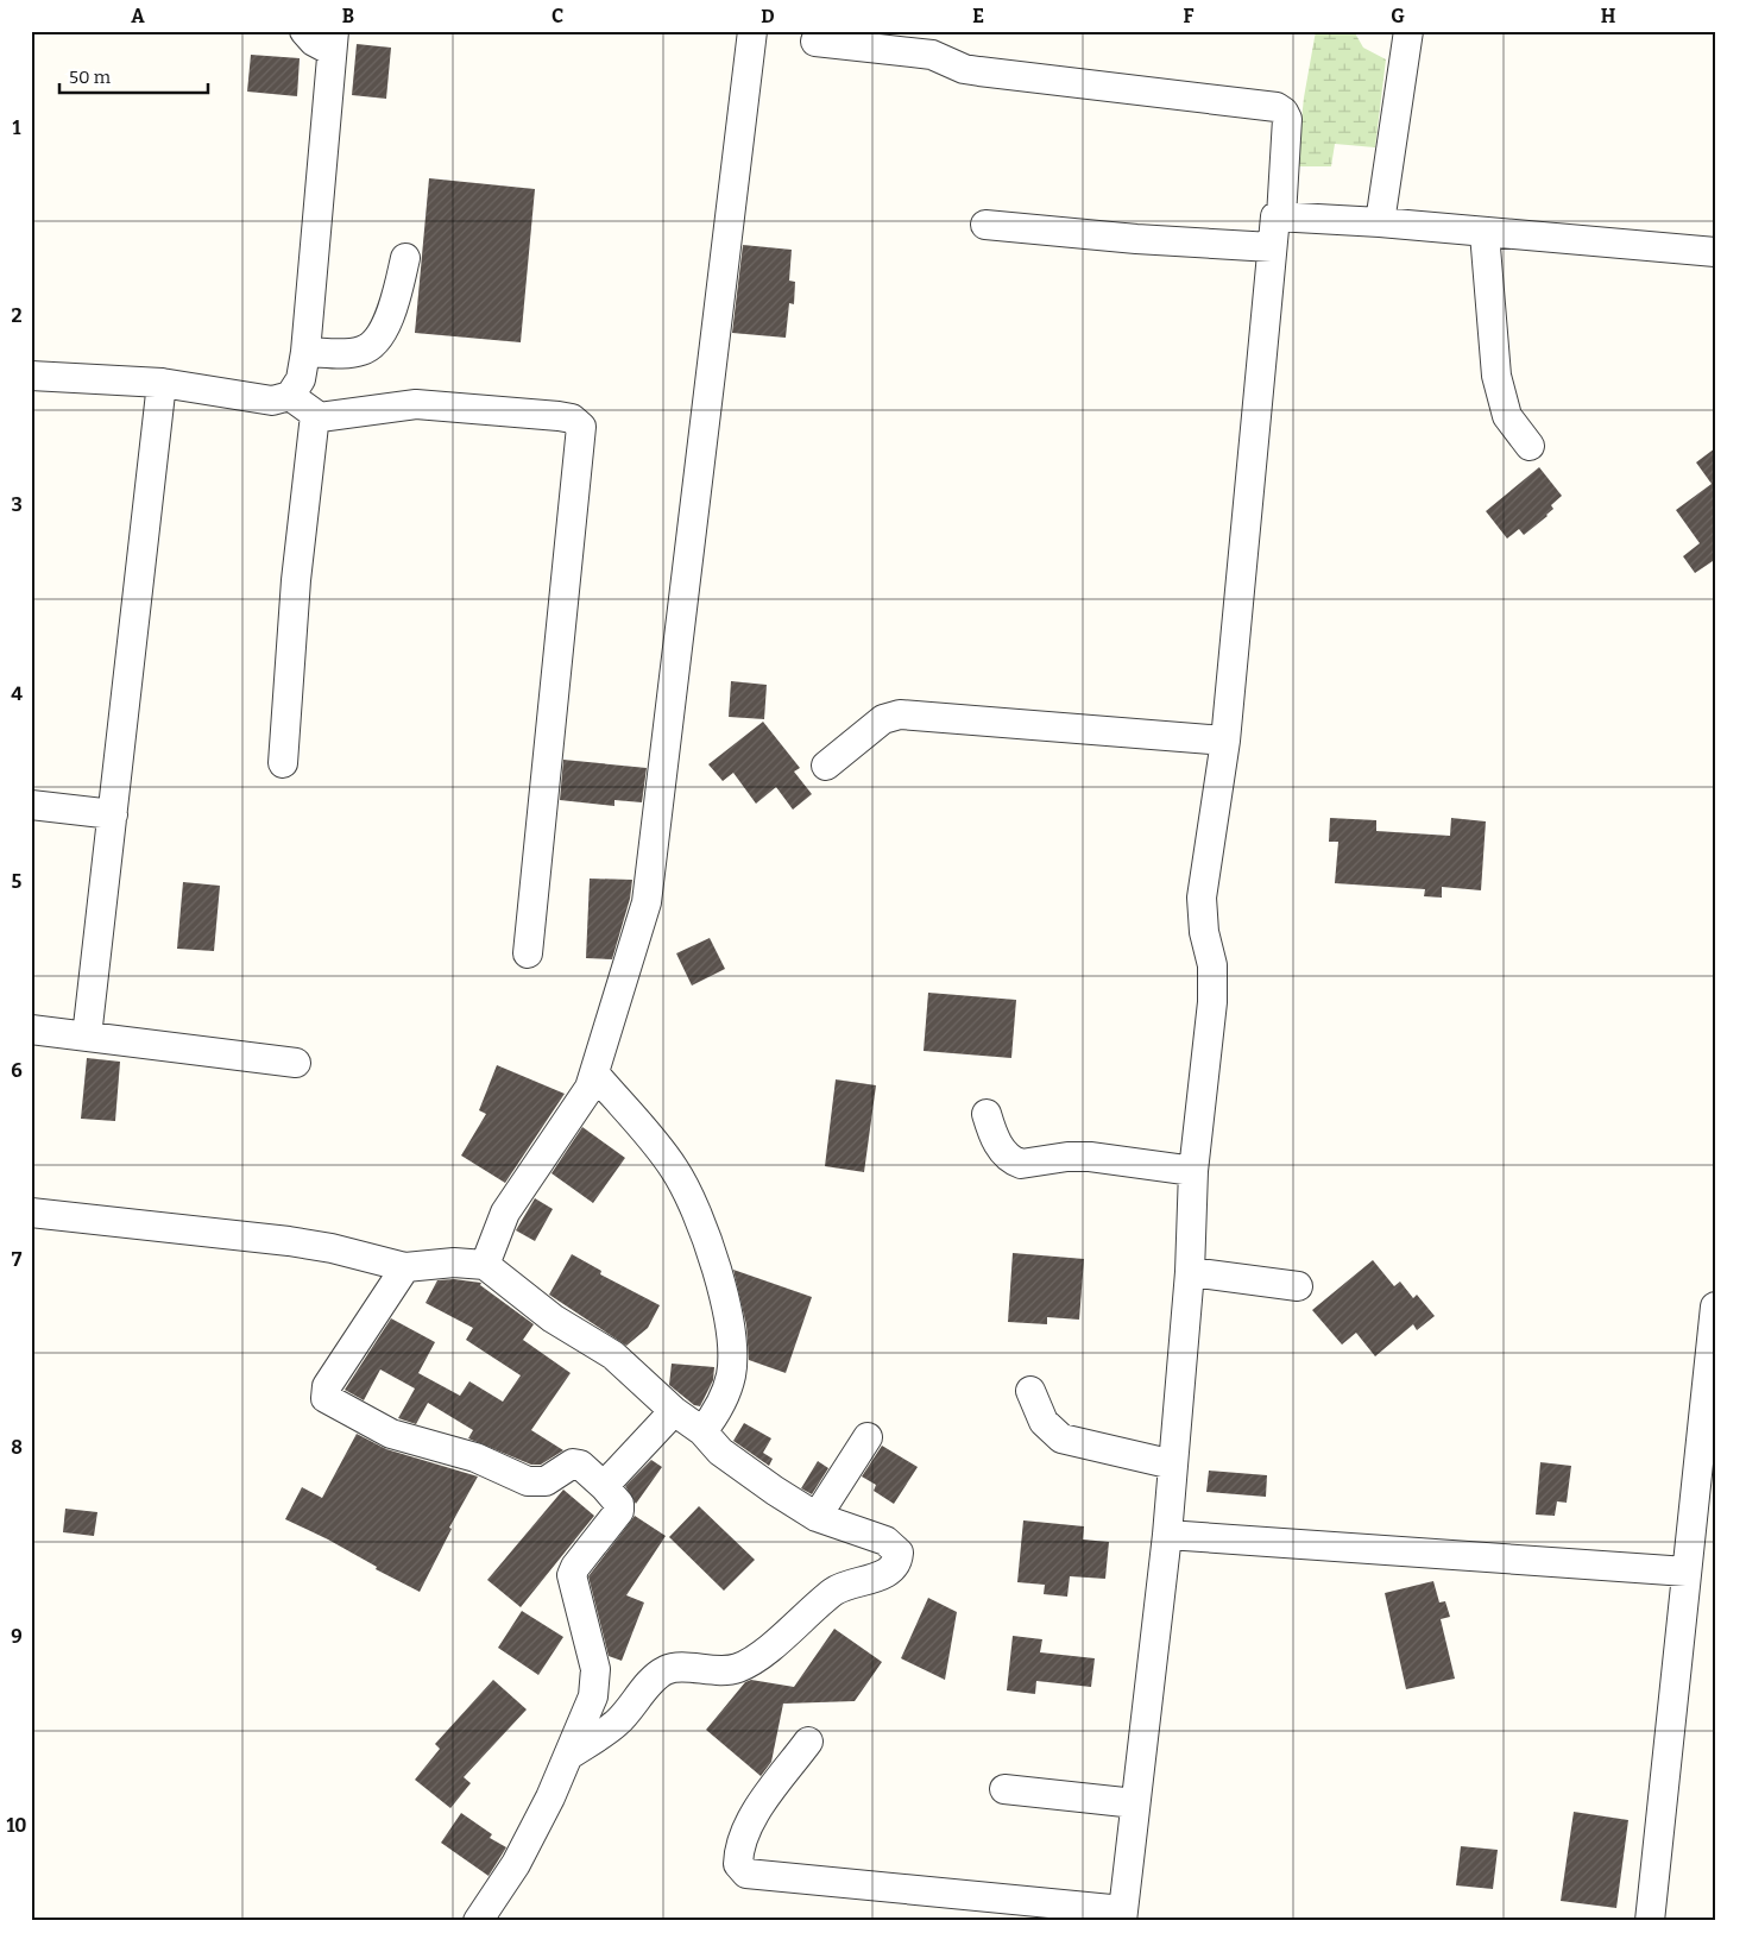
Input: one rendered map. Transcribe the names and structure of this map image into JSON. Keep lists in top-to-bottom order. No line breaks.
{"scale_bar":"50 m","grid":{"columns":["A","B","C","D","E","F","G","H"],"rows":["1","2","3","4","5","6","7","8","9","10"]}}
